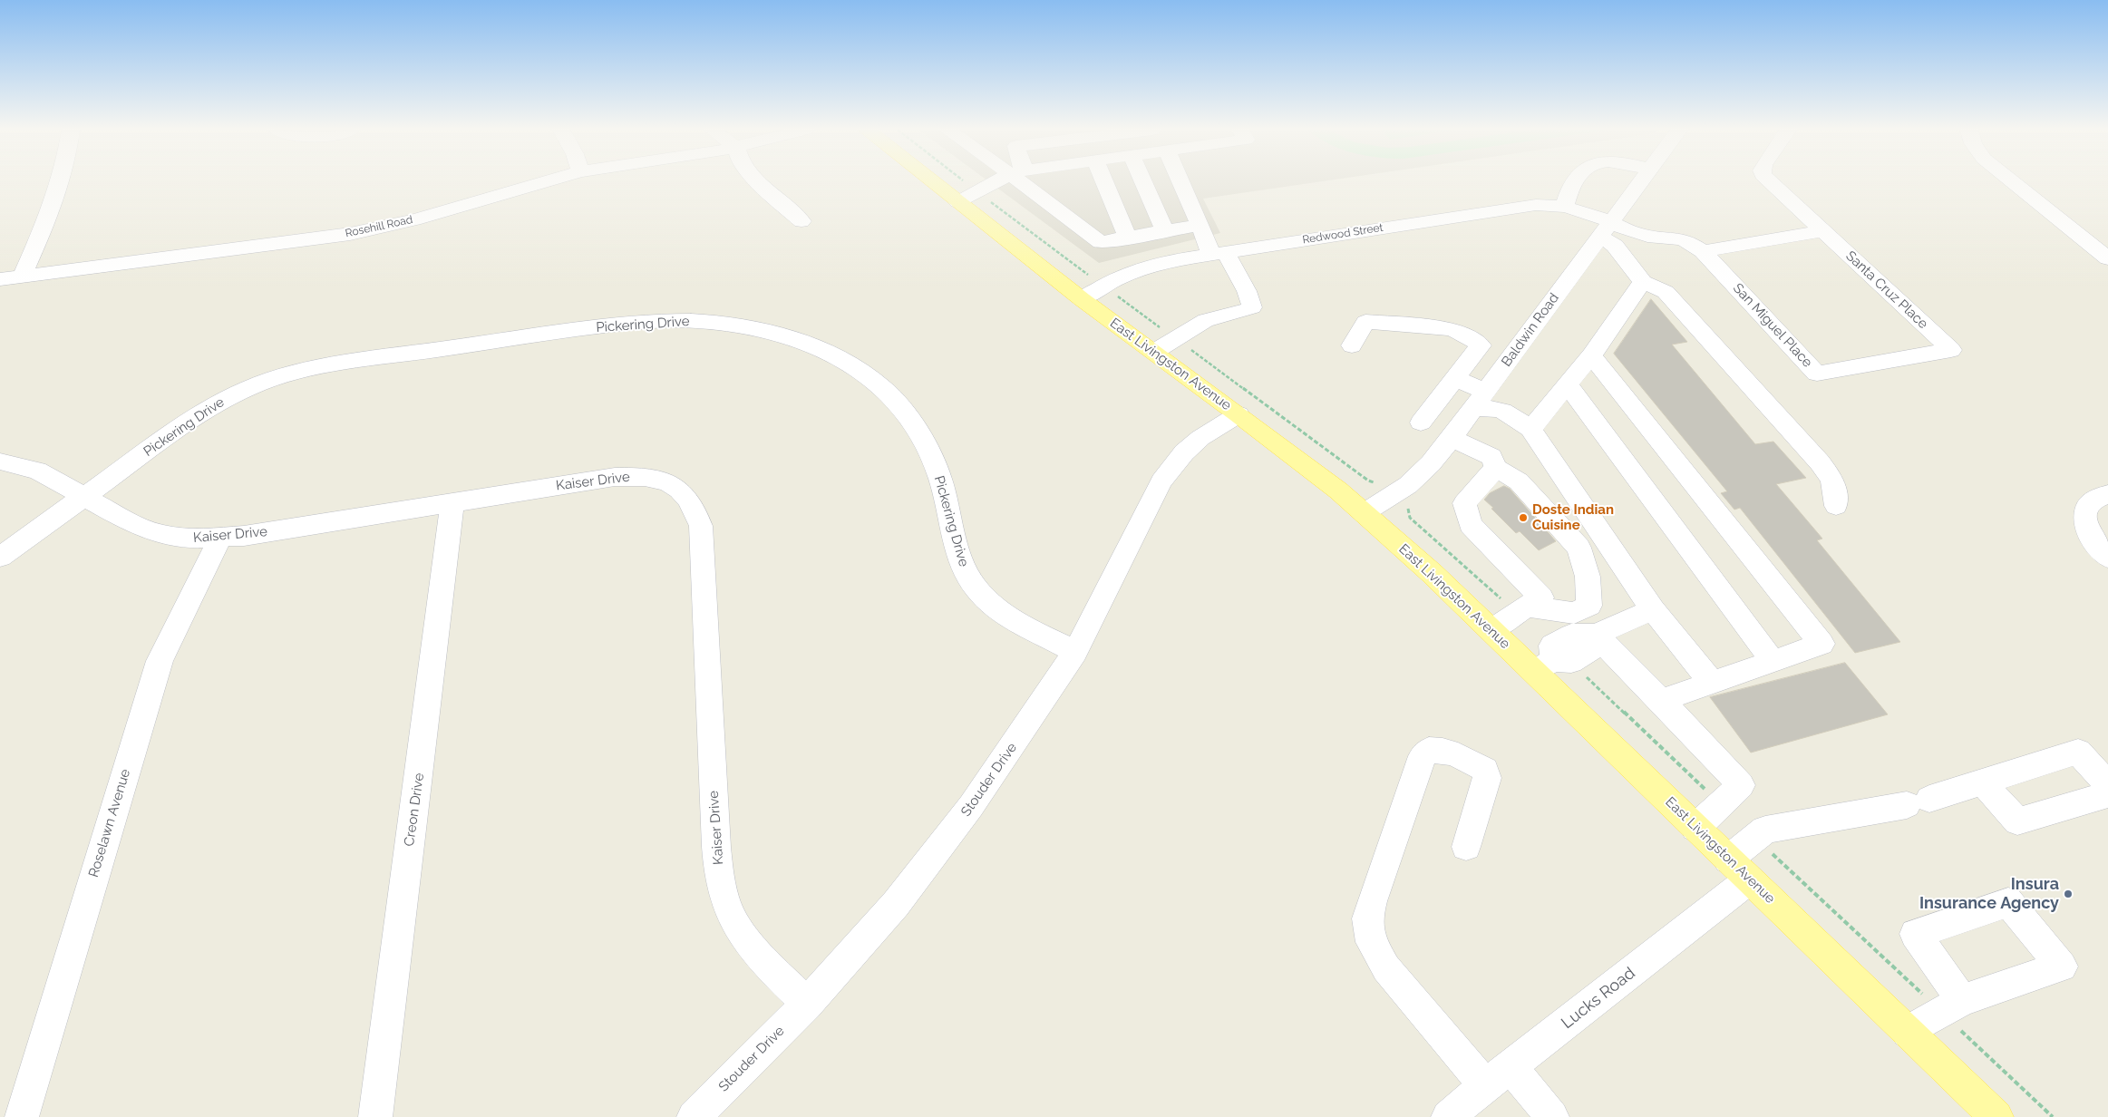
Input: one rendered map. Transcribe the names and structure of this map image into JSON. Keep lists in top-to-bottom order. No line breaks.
{"streets":{"main road":["East Livingston Avenue"],"street":["Rosehill Road","Redwood Street","Santa Cruz Place","Pickering Drive","San Miguel Place","Baldwin Road","Kaiser Drive","Stouder Drive","Creon Drive","Roselawn Avenue","Lucks Road"]},"crossings":[["Redwood Street","San Miguel Place"],["Redwood Street","Baldwin Road"],["Redwood Street","East Livingston Avenue"],["Santa Cruz Place","San Miguel Place"],["Pickering Drive","Kaiser Drive"],["Pickering Drive","Stouder Drive"],["San Miguel Place","Baldwin Road"],["Baldwin Road","East Livingston Avenue"],["East Livingston Avenue","Stouder Drive"],["East Livingston Avenue","Lucks Road"],["Kaiser Drive","Stouder Drive"],["Kaiser Drive","Creon Drive"],["Kaiser Drive","Roselawn Avenue"]],"places":["Doste Indian Cuisine","Insura Insurance Agency"]}
